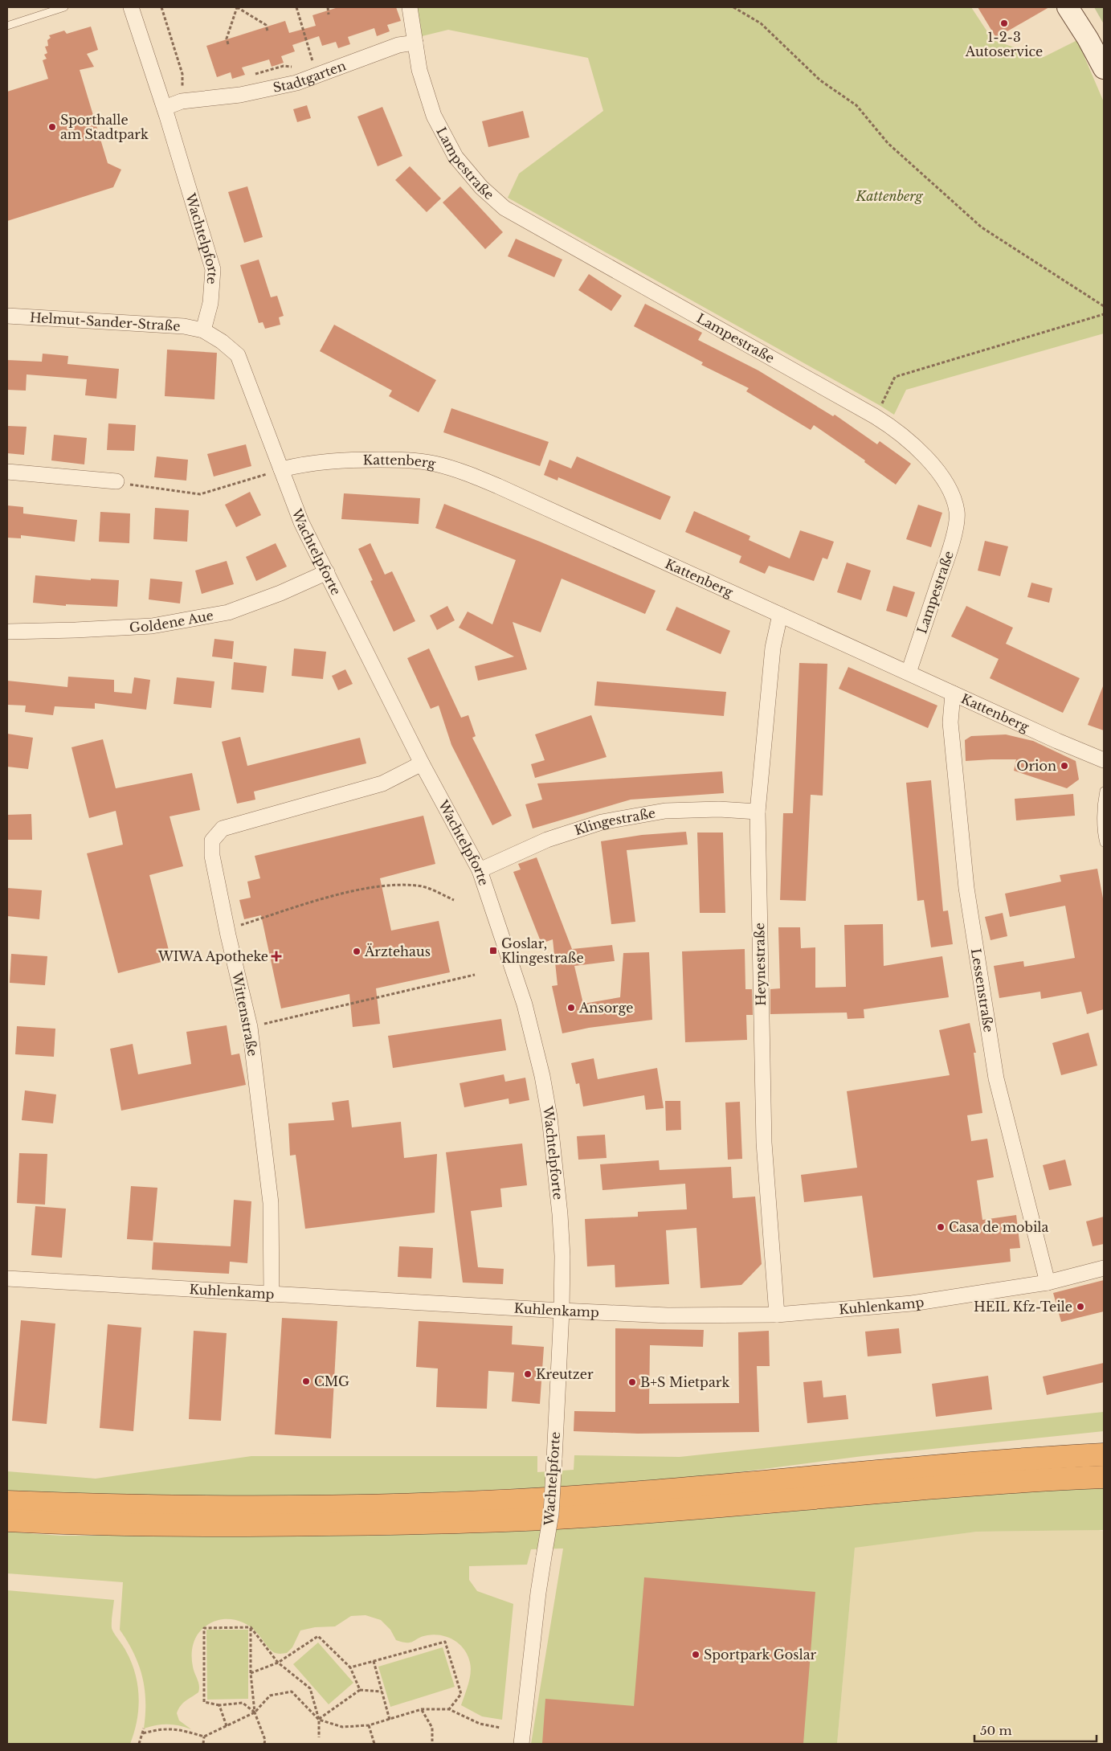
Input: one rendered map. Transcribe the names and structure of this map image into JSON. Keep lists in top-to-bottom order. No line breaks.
{"streets":{"street":["Stadtgarten","Lampestraße","Wachtelpforte","Helmut-Sander-Straße","Kattenberg","Goldene Aue","Klingestraße","Heynestraße","Lessenstraße","Wittenstraße","Kuhlenkamp"]},"crossings":[["Stadtgarten","Lampestraße"],["Stadtgarten","Wachtelpforte"],["Lampestraße","Kattenberg"],["Wachtelpforte","Helmut-Sander-Straße"],["Wachtelpforte","Kattenberg"],["Wachtelpforte","Goldene Aue"],["Wachtelpforte","Klingestraße"],["Wachtelpforte","Wittenstraße"],["Wachtelpforte","Kuhlenkamp"],["Kattenberg","Heynestraße"],["Kattenberg","Lessenstraße"],["Klingestraße","Heynestraße"],["Heynestraße","Kuhlenkamp"],["Lessenstraße","Kuhlenkamp"],["Wittenstraße","Kuhlenkamp"]],"parks":["Kattenberg"],"places":{"other":["1-2-3 Autoservice","Sporthalle am Stadtpark","Orion","Ärztehaus","Ansorge","Casa de mobila","HEIL Kfz-Teile","Kreutzer","CMG","B+S Mietpark","Sportpark Goslar"],"transit":["Goslar, Klingestraße"],"health":["WIWA Apotheke"]},"scale_bar":"50 m"}
